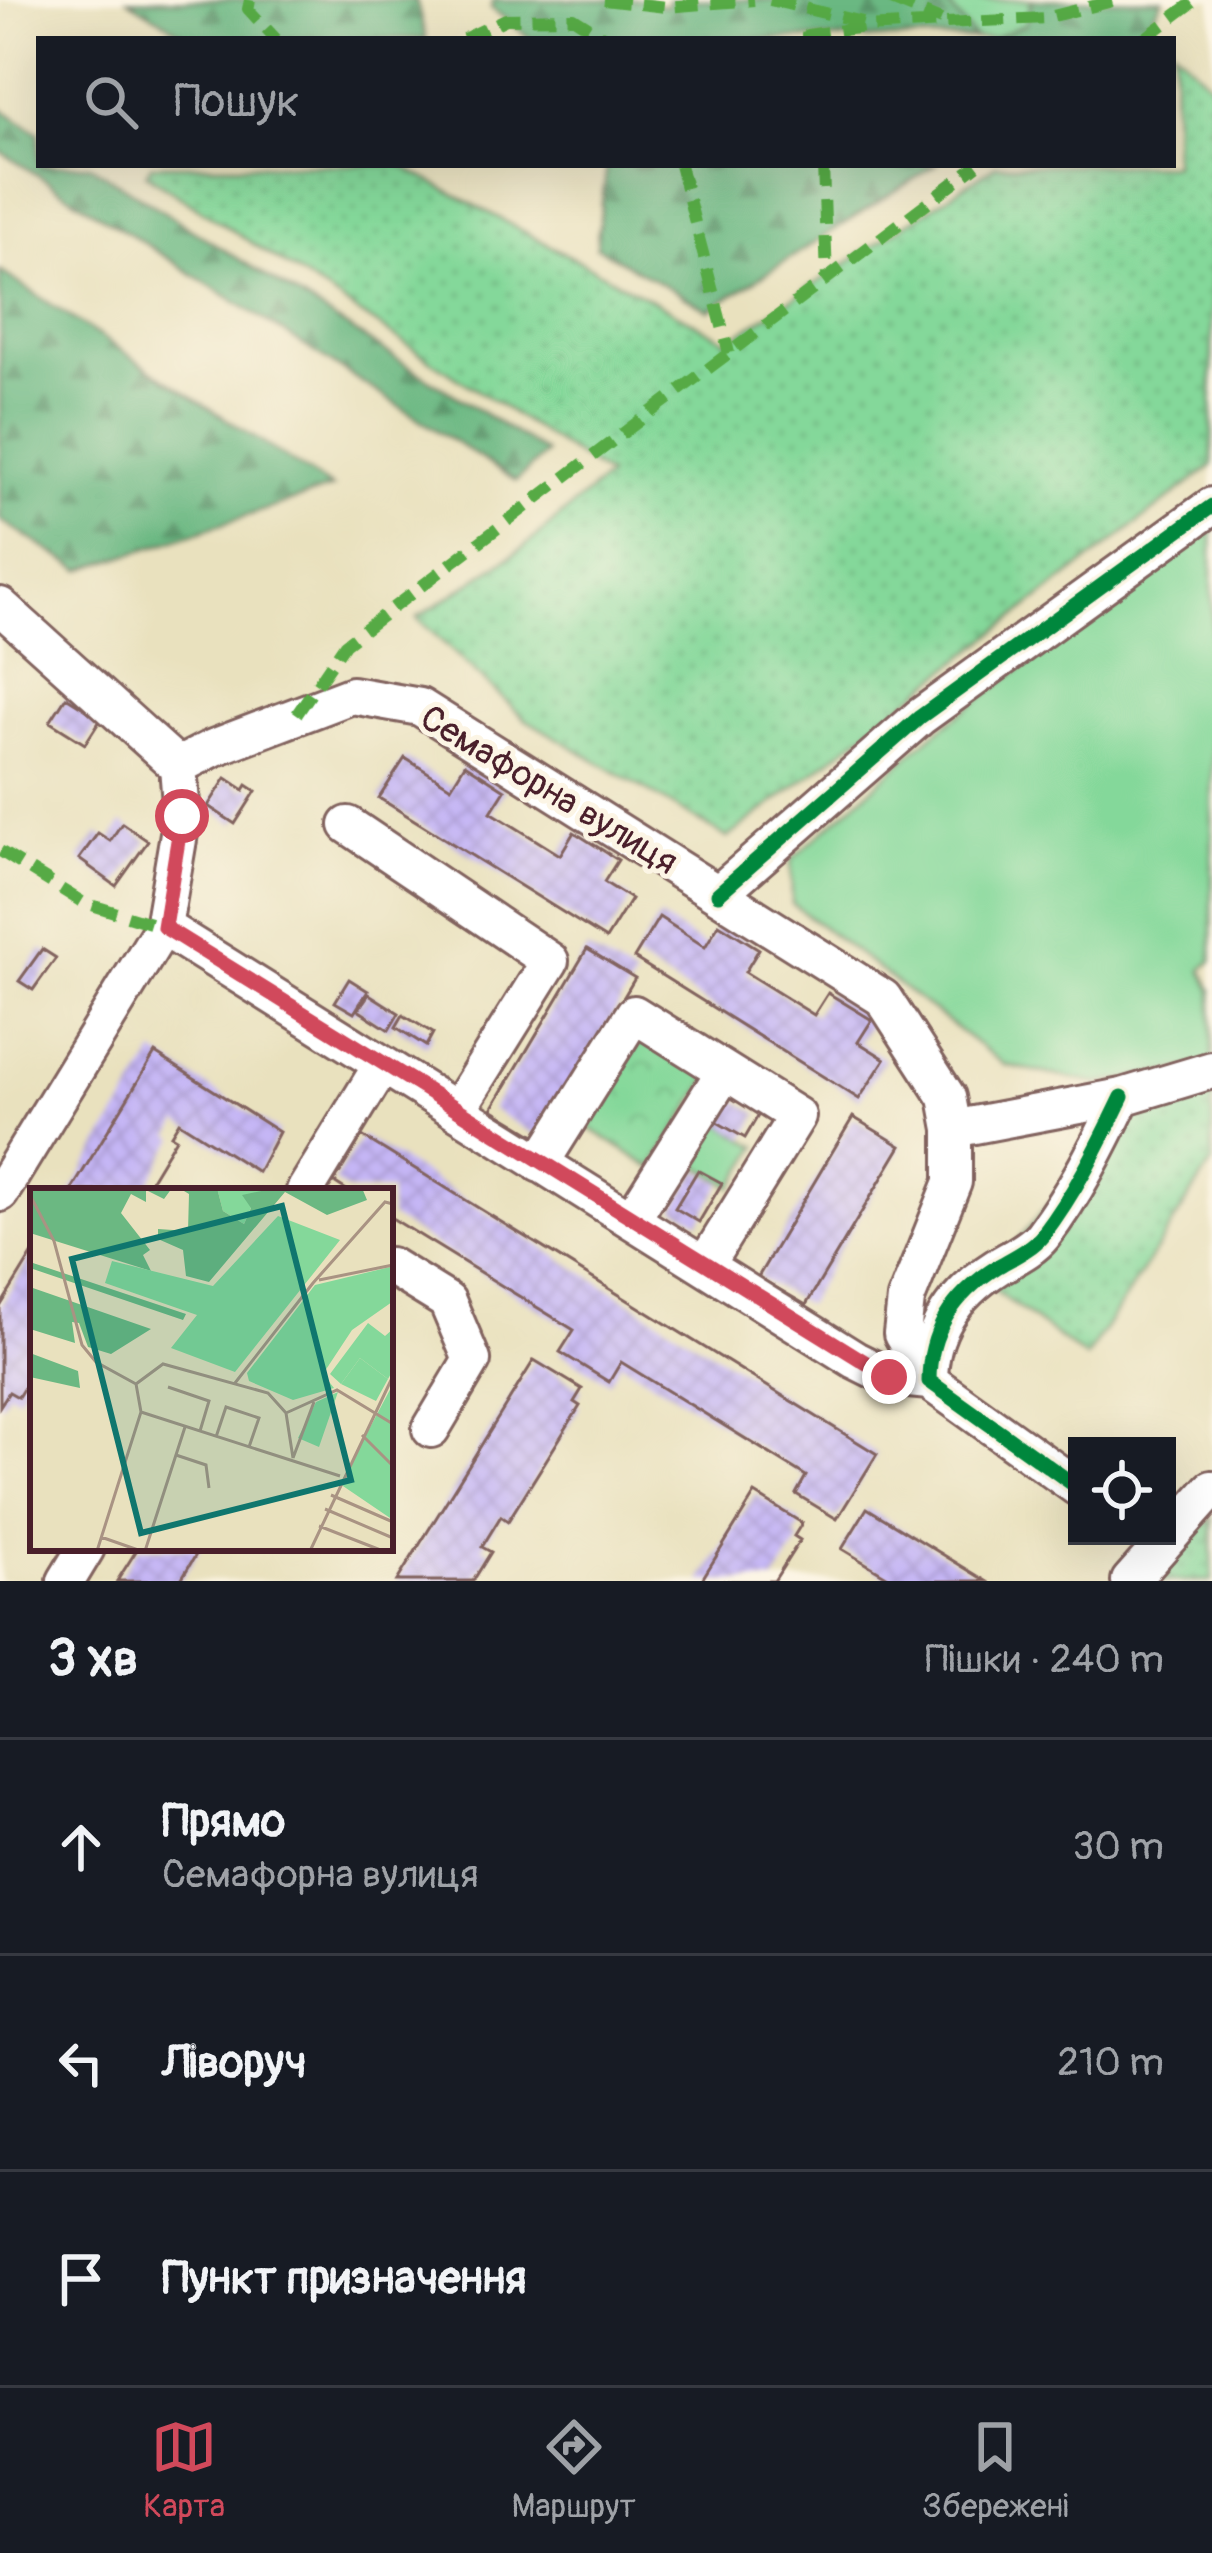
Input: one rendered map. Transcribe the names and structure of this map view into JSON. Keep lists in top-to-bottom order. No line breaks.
{"streets":{"street":["Семафорна вулиця"]},"page":{"search":"Пошук","heading":["3 хв","Пішки · 240 m"],"list":[["Прямо","Семафорна вулиця","30 m"],["Ліворуч","210 m"],"Пункт призначення"],"nav":["Карта","Маршрут","Збережені"]}}
